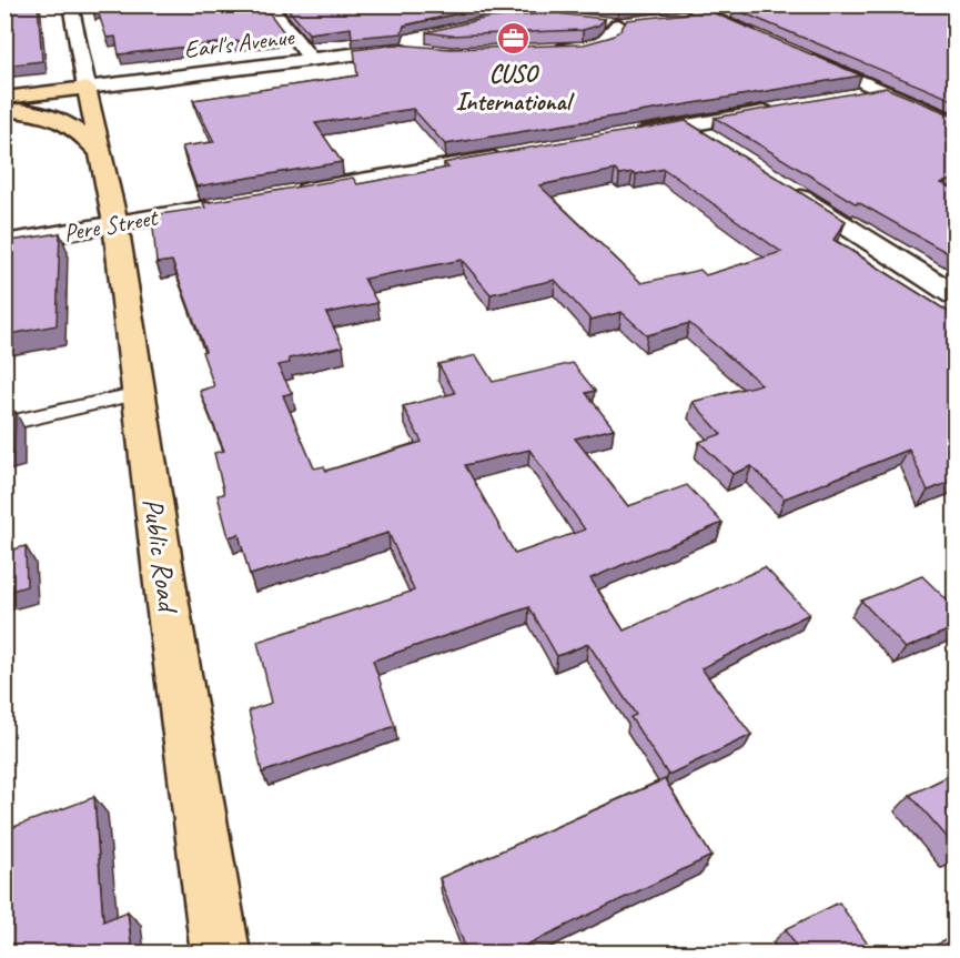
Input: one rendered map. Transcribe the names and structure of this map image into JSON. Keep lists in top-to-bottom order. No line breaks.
{"streets":{"main road":["Public Road"],"street":["Earl's Avenue","Pere Street"]},"crossings":[["Earl's Avenue","Public Road"],["Pere Street","Public Road"]],"places":{"office":["CUSO International"]}}
